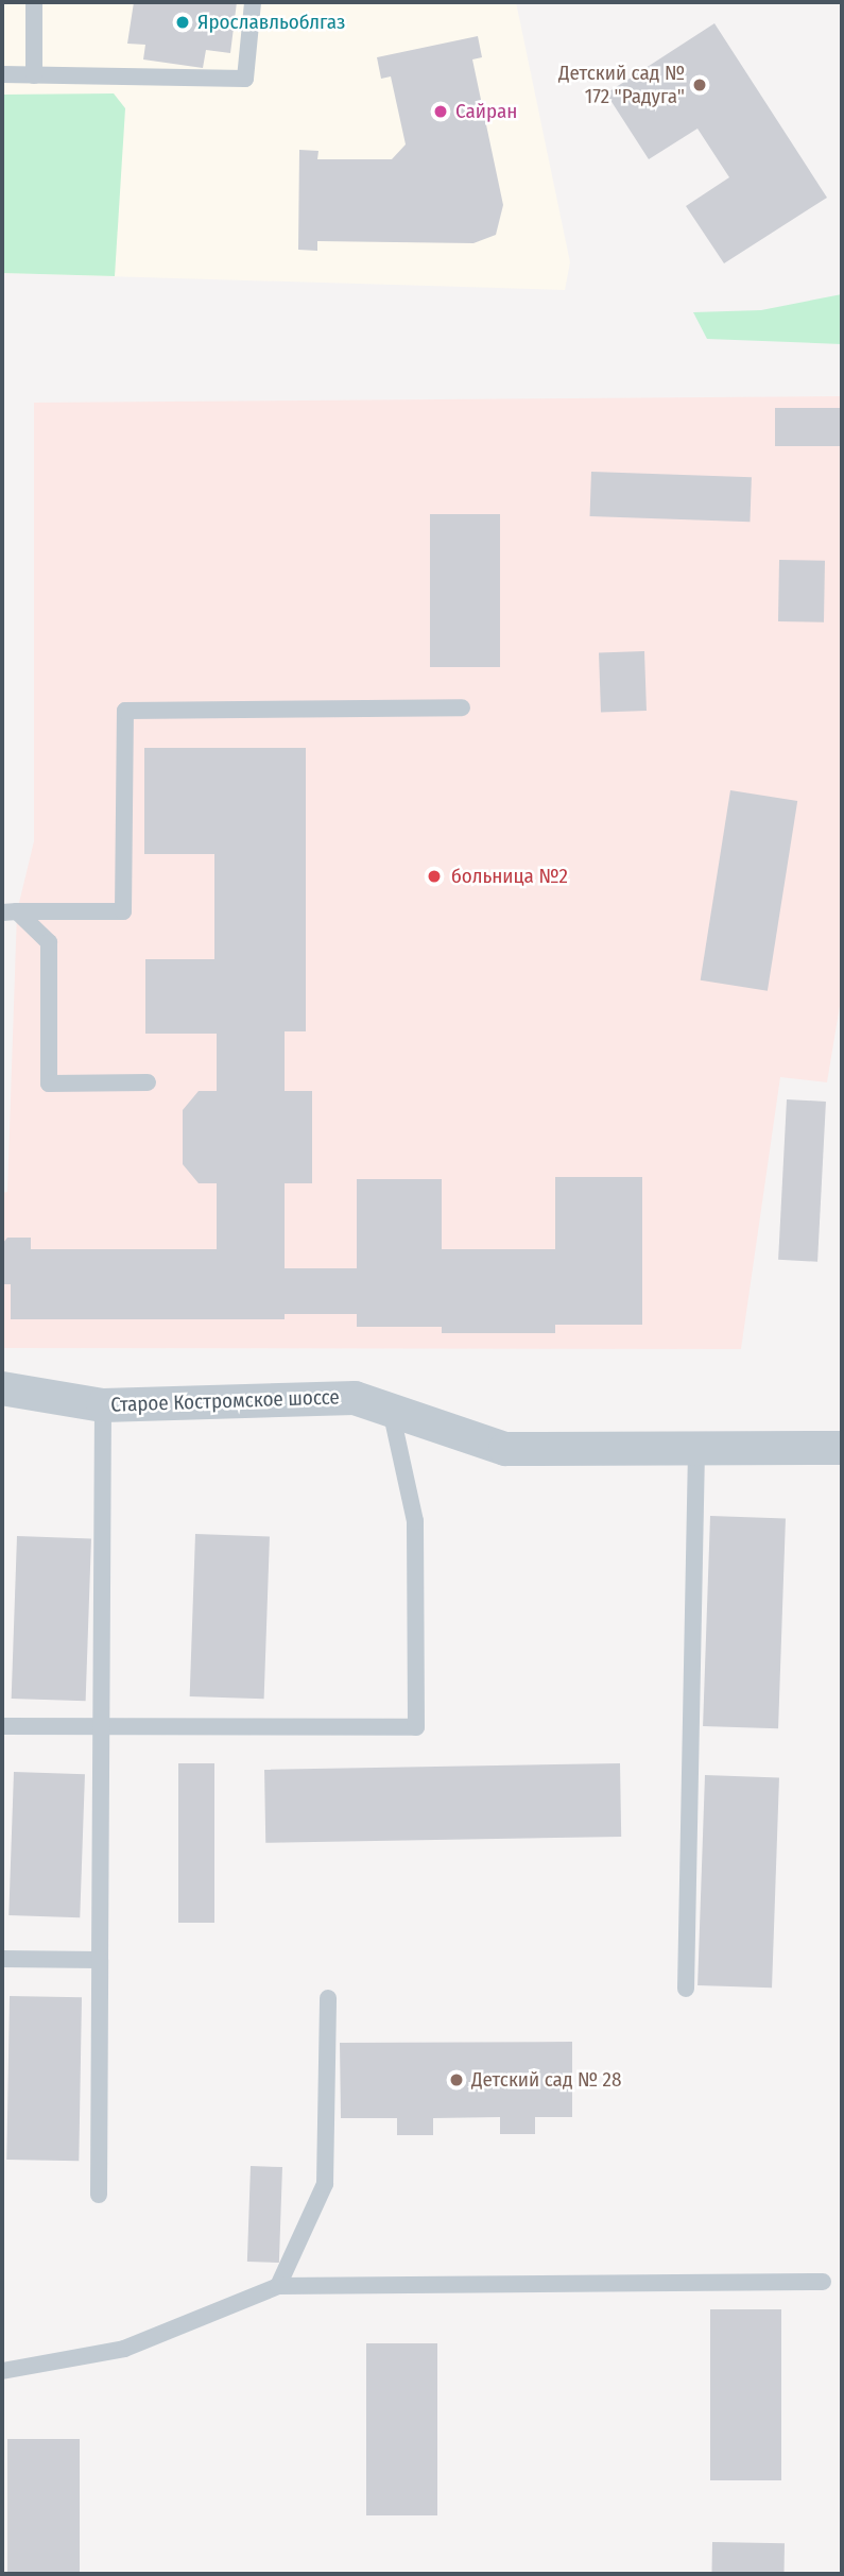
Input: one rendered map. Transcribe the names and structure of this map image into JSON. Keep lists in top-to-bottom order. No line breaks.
{"streets":{"street":["Старое Костромское шоссе"]},"places":["Ярославльоблгаз","Детский сад № 172 \"Радуга\"","Сайран","больница №2","Детский сад № 28"]}
